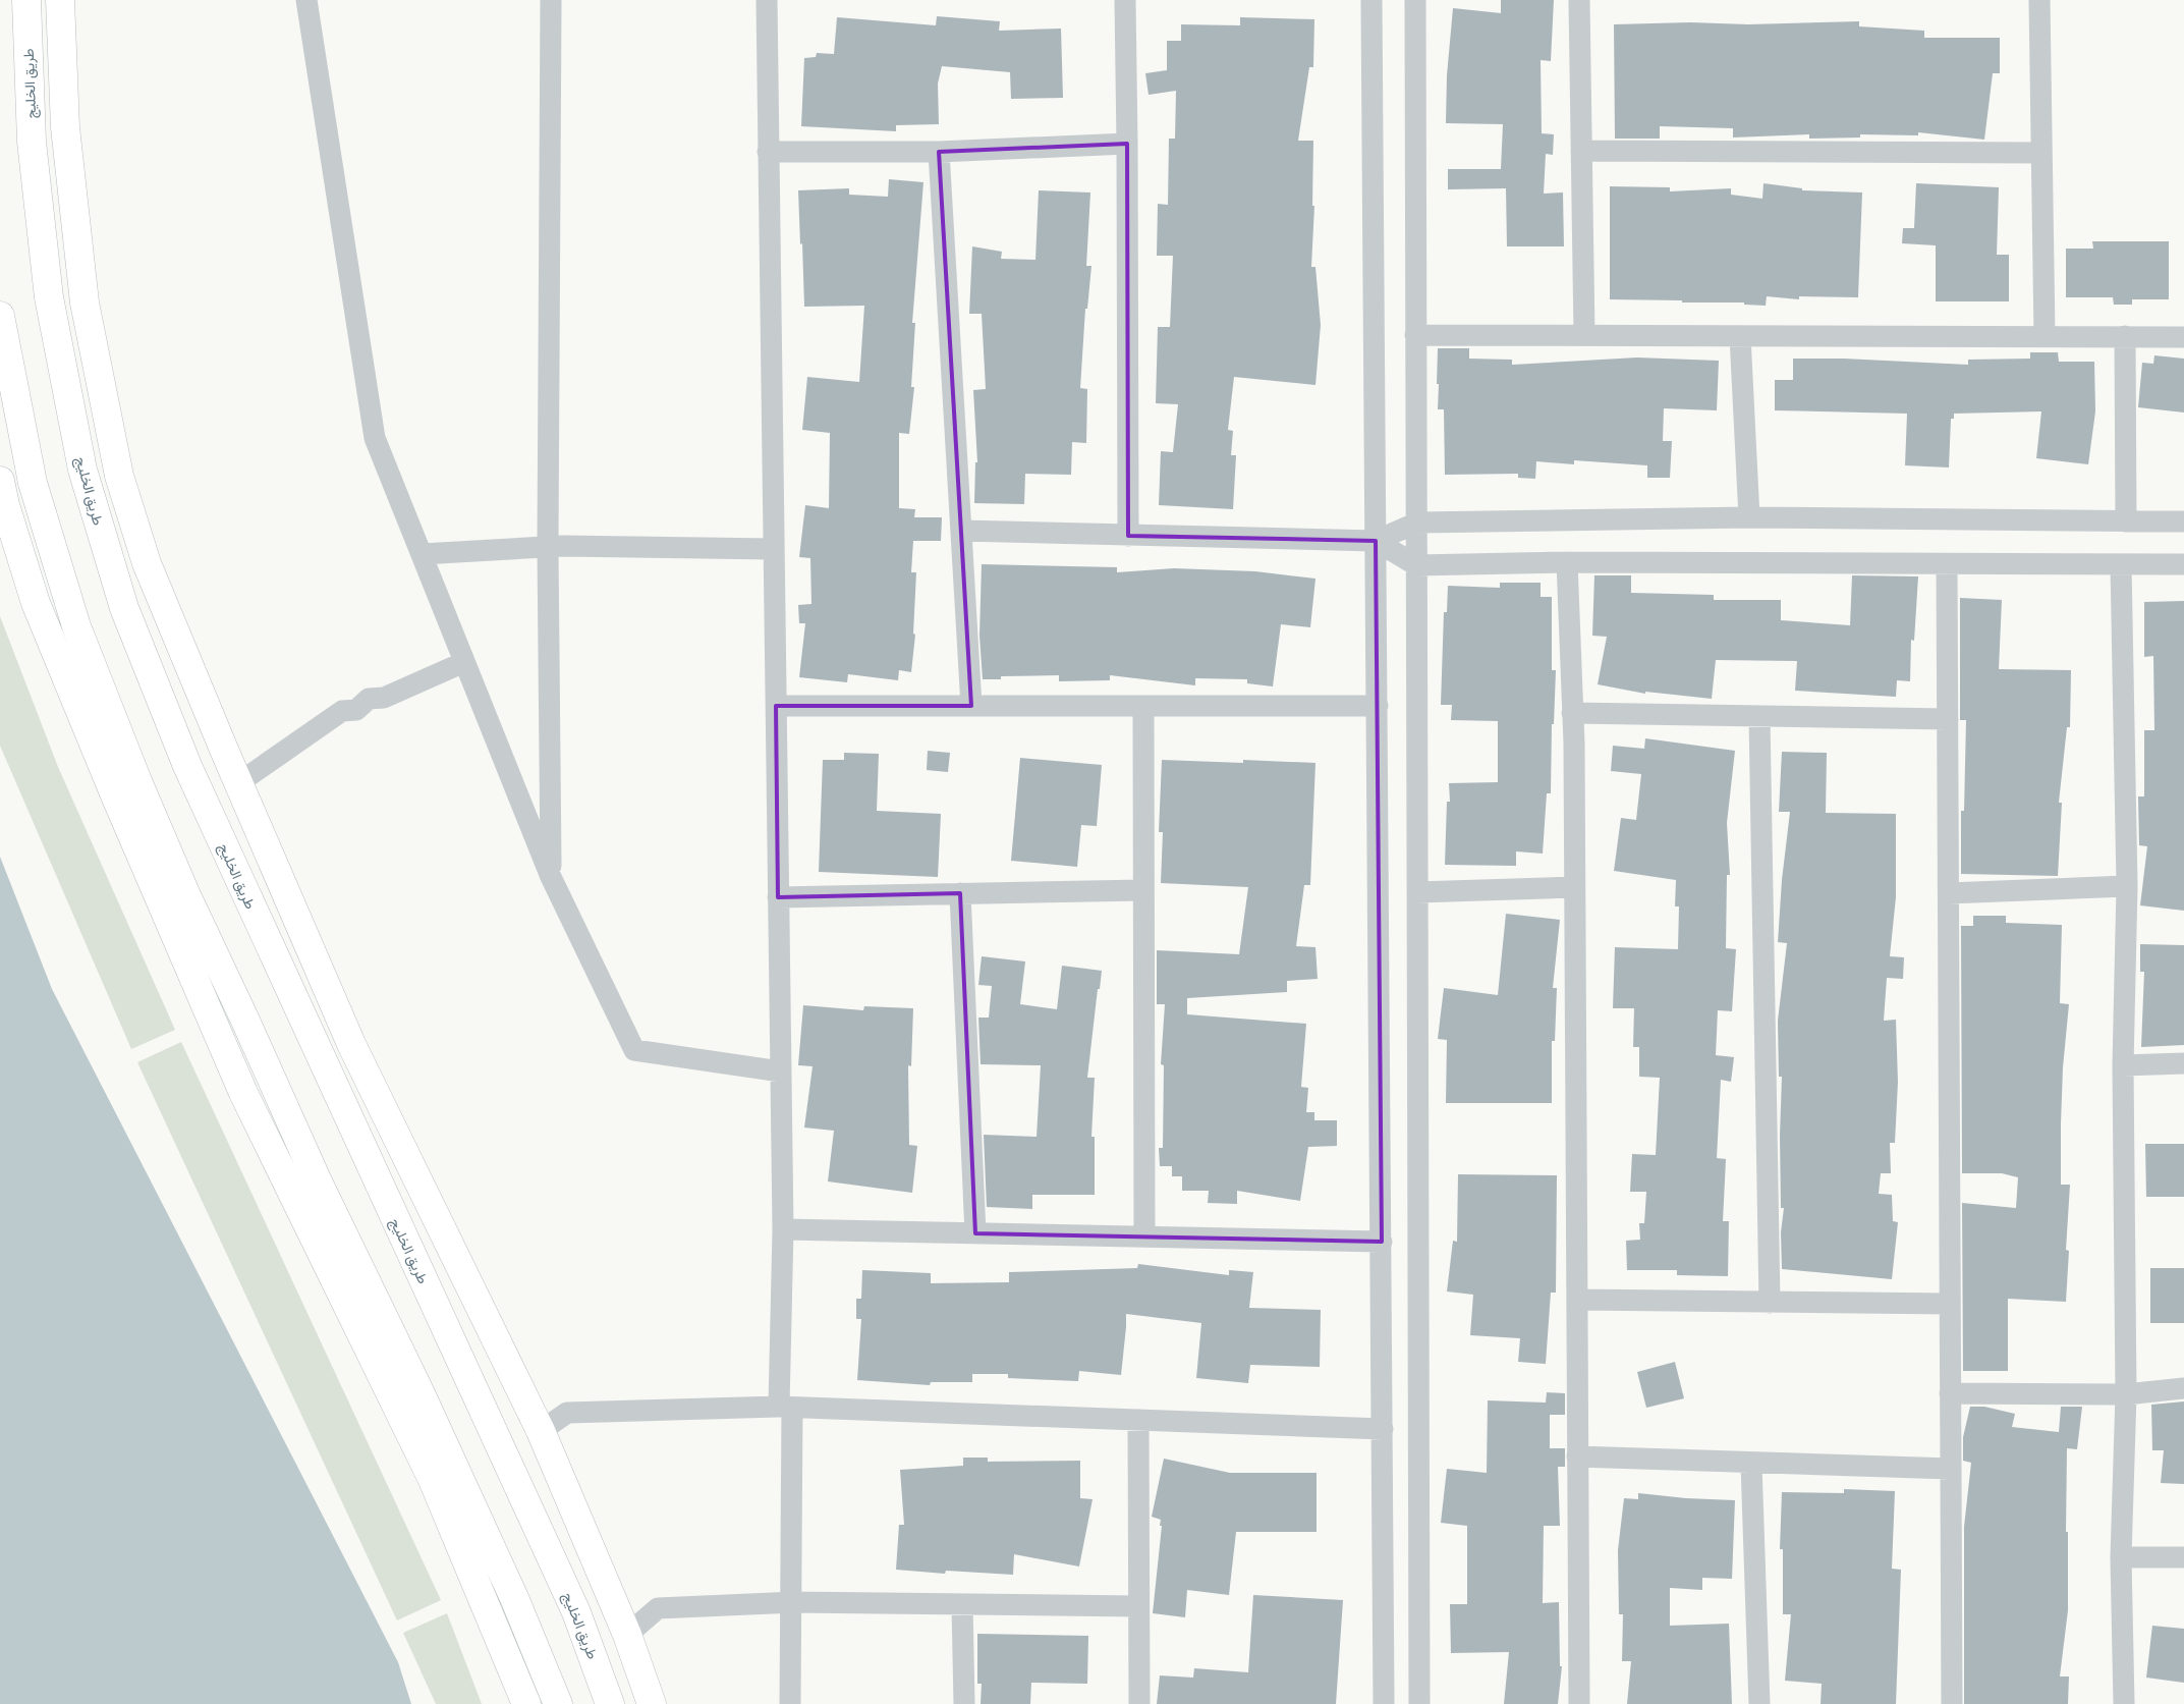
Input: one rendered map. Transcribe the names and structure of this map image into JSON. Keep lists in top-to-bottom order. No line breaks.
{"streets":{"main road":["طريق الخليج"]}}
